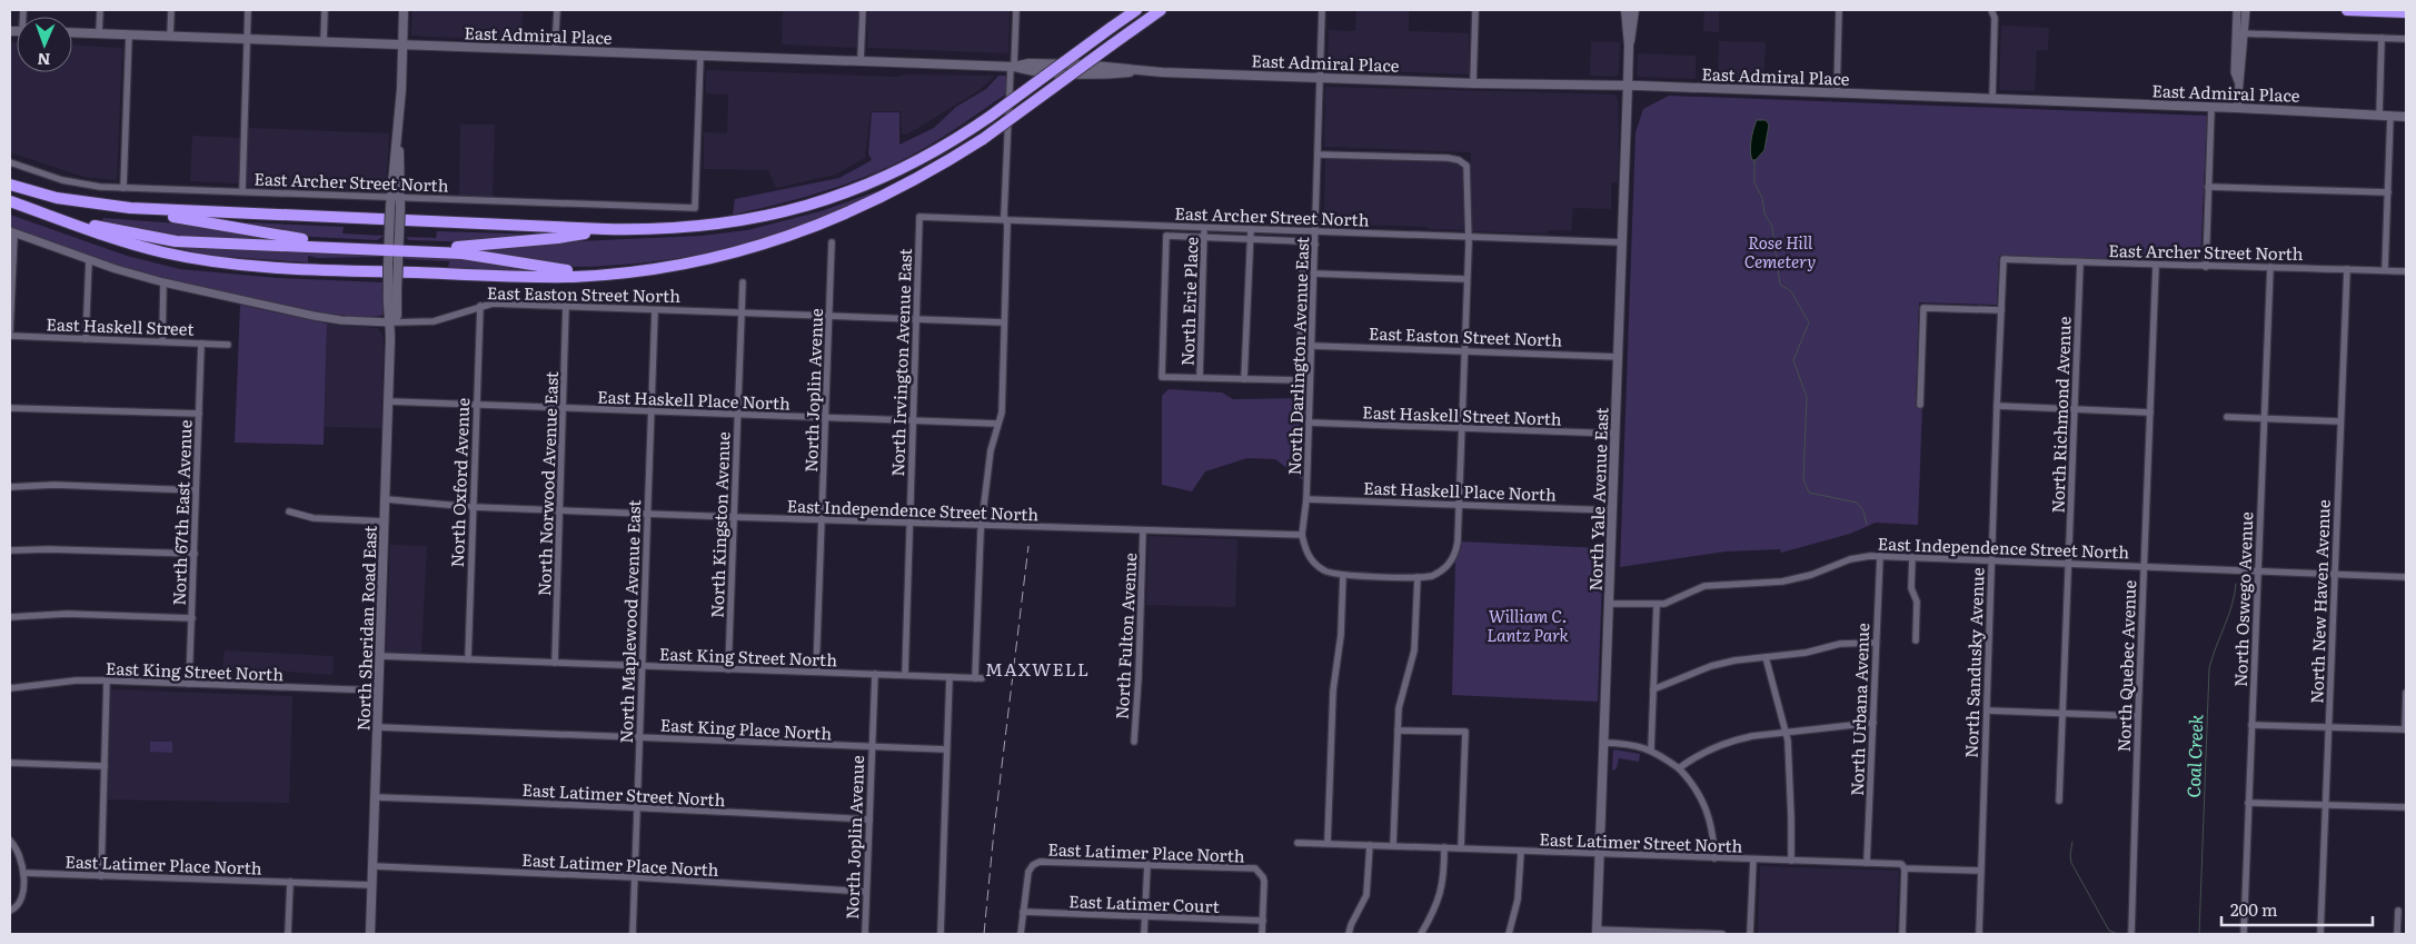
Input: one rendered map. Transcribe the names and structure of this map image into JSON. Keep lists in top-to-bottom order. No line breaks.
{"streets":{"main road":["East Admiral Place","North Yale Avenue East","North Sheridan Road East"],"street":["East Archer Street North","East Easton Street North","North Erie Place","East Haskell Street","North Darlington Avenue East","North Irvington Avenue East","North Joplin Avenue","East Haskell Place North","East Haskell Street North","North Richmond Avenue","North Oxford Avenue","North Norwood Avenue East","East Independence Street North","North 67th East Avenue","North Kingston Avenue","North Oswego Avenue","North New Haven Avenue","North Maplewood Avenue East","North Fulton Avenue","East King Street North","North Sandusky Avenue","North Quebec Avenue","North Urbana Avenue","East King Place North","East Latimer Street North","East Latimer Place North","East Latimer Court"]},"crossings":[["East Admiral Place","East Archer Street North"],["East Admiral Place","North Darlington Avenue East"],["East Admiral Place","North Yale Avenue East"],["East Admiral Place","North Sheridan Road East"],["East Archer Street North","North Erie Place"],["East Archer Street North","North Darlington Avenue East"],["East Archer Street North","North Irvington Avenue East"],["East Archer Street North","North Richmond Avenue"],["East Archer Street North","North Yale Avenue East"],["East Archer Street North","North Oswego Avenue"],["East Archer Street North","North New Haven Avenue"],["East Archer Street North","North Sheridan Road East"],["East Archer Street North","North Sandusky Avenue"],["East Archer Street North","North Quebec Avenue"],["East Easton Street North","North Darlington Avenue East"],["East Easton Street North","North Irvington Avenue East"],["East Easton Street North","North Joplin Avenue"],["East Easton Street North","North Oxford Avenue"],["East Easton Street North","North Norwood Avenue East"],["East Easton Street North","North Yale Avenue East"],["East Easton Street North","North Kingston Avenue"],["East Easton Street North","North Maplewood Avenue East"],["East Easton Street North","North Sheridan Road East"],["East Haskell Street","North 67th East Avenue"],["North Darlington Avenue East","East Haskell Place North"],["North Darlington Avenue East","East Haskell Street North"],["North Darlington Avenue East","East Independence Street North"],["North Irvington Avenue East","East Haskell Place North"],["North Irvington Avenue East","East Independence Street North"],["North Irvington Avenue East","East King Street North"],["North Joplin Avenue","East Haskell Place North"],["North Joplin Avenue","East Independence Street North"],["North Joplin Avenue","East King Street North"],["North Joplin Avenue","East King Place North"],["North Joplin Avenue","East Latimer Street North"],["North Joplin Avenue","East Latimer Place North"],["East Haskell Place North","North Oxford Avenue"],["East Haskell Place North","North Norwood Avenue East"],["East Haskell Place North","North Yale Avenue East"],["East Haskell Place North","North Kingston Avenue"],["East Haskell Place North","North Maplewood Avenue East"],["East Haskell Place North","North Sheridan Road East"],["East Haskell Street North","North Yale Avenue East"],["North Richmond Avenue","East Independence Street North"],["North Oxford Avenue","East Independence Street North"],["North Oxford Avenue","East King Street North"],["North Norwood Avenue East","East Independence Street North"],["North Norwood Avenue East","East King Street North"],["North Yale Avenue East","East Independence Street North"],["North Yale Avenue East","East Latimer Street North"],["East Independence Street North","North Kingston Avenue"],["East Independence Street North","North Oswego Avenue"],["East Independence Street North","North New Haven Avenue"],["East Independence Street North","North Maplewood Avenue East"],["East Independence Street North","North Sheridan Road East"],["East Independence Street North","North Fulton Avenue"],["East Independence Street North","East King Street North"],["East Independence Street North","North Sandusky Avenue"],["East Independence Street North","North Quebec Avenue"],["East Independence Street North","North Urbana Avenue"],["North 67th East Avenue","East King Street North"],["North Kingston Avenue","East King Street North"],["North Maplewood Avenue East","East King Street North"],["North Maplewood Avenue East","East King Place North"],["North Maplewood Avenue East","East Latimer Street North"],["North Maplewood Avenue East","East Latimer Place North"],["North Sheridan Road East","East King Street North"],["North Sheridan Road East","East King Place North"],["North Sheridan Road East","East Latimer Street North"],["North Sheridan Road East","East Latimer Place North"],["North Sandusky Avenue","East Latimer Street North"],["North Urbana Avenue","East Latimer Street North"],["East Latimer Place North","East Latimer Court"]],"districts":["MAXWELL"],"water":["Coal Creek"],"parks":["Rose Hill Cemetery","William C. Lantz Park"],"scale_bar":"200 m","north":"bottom"}
